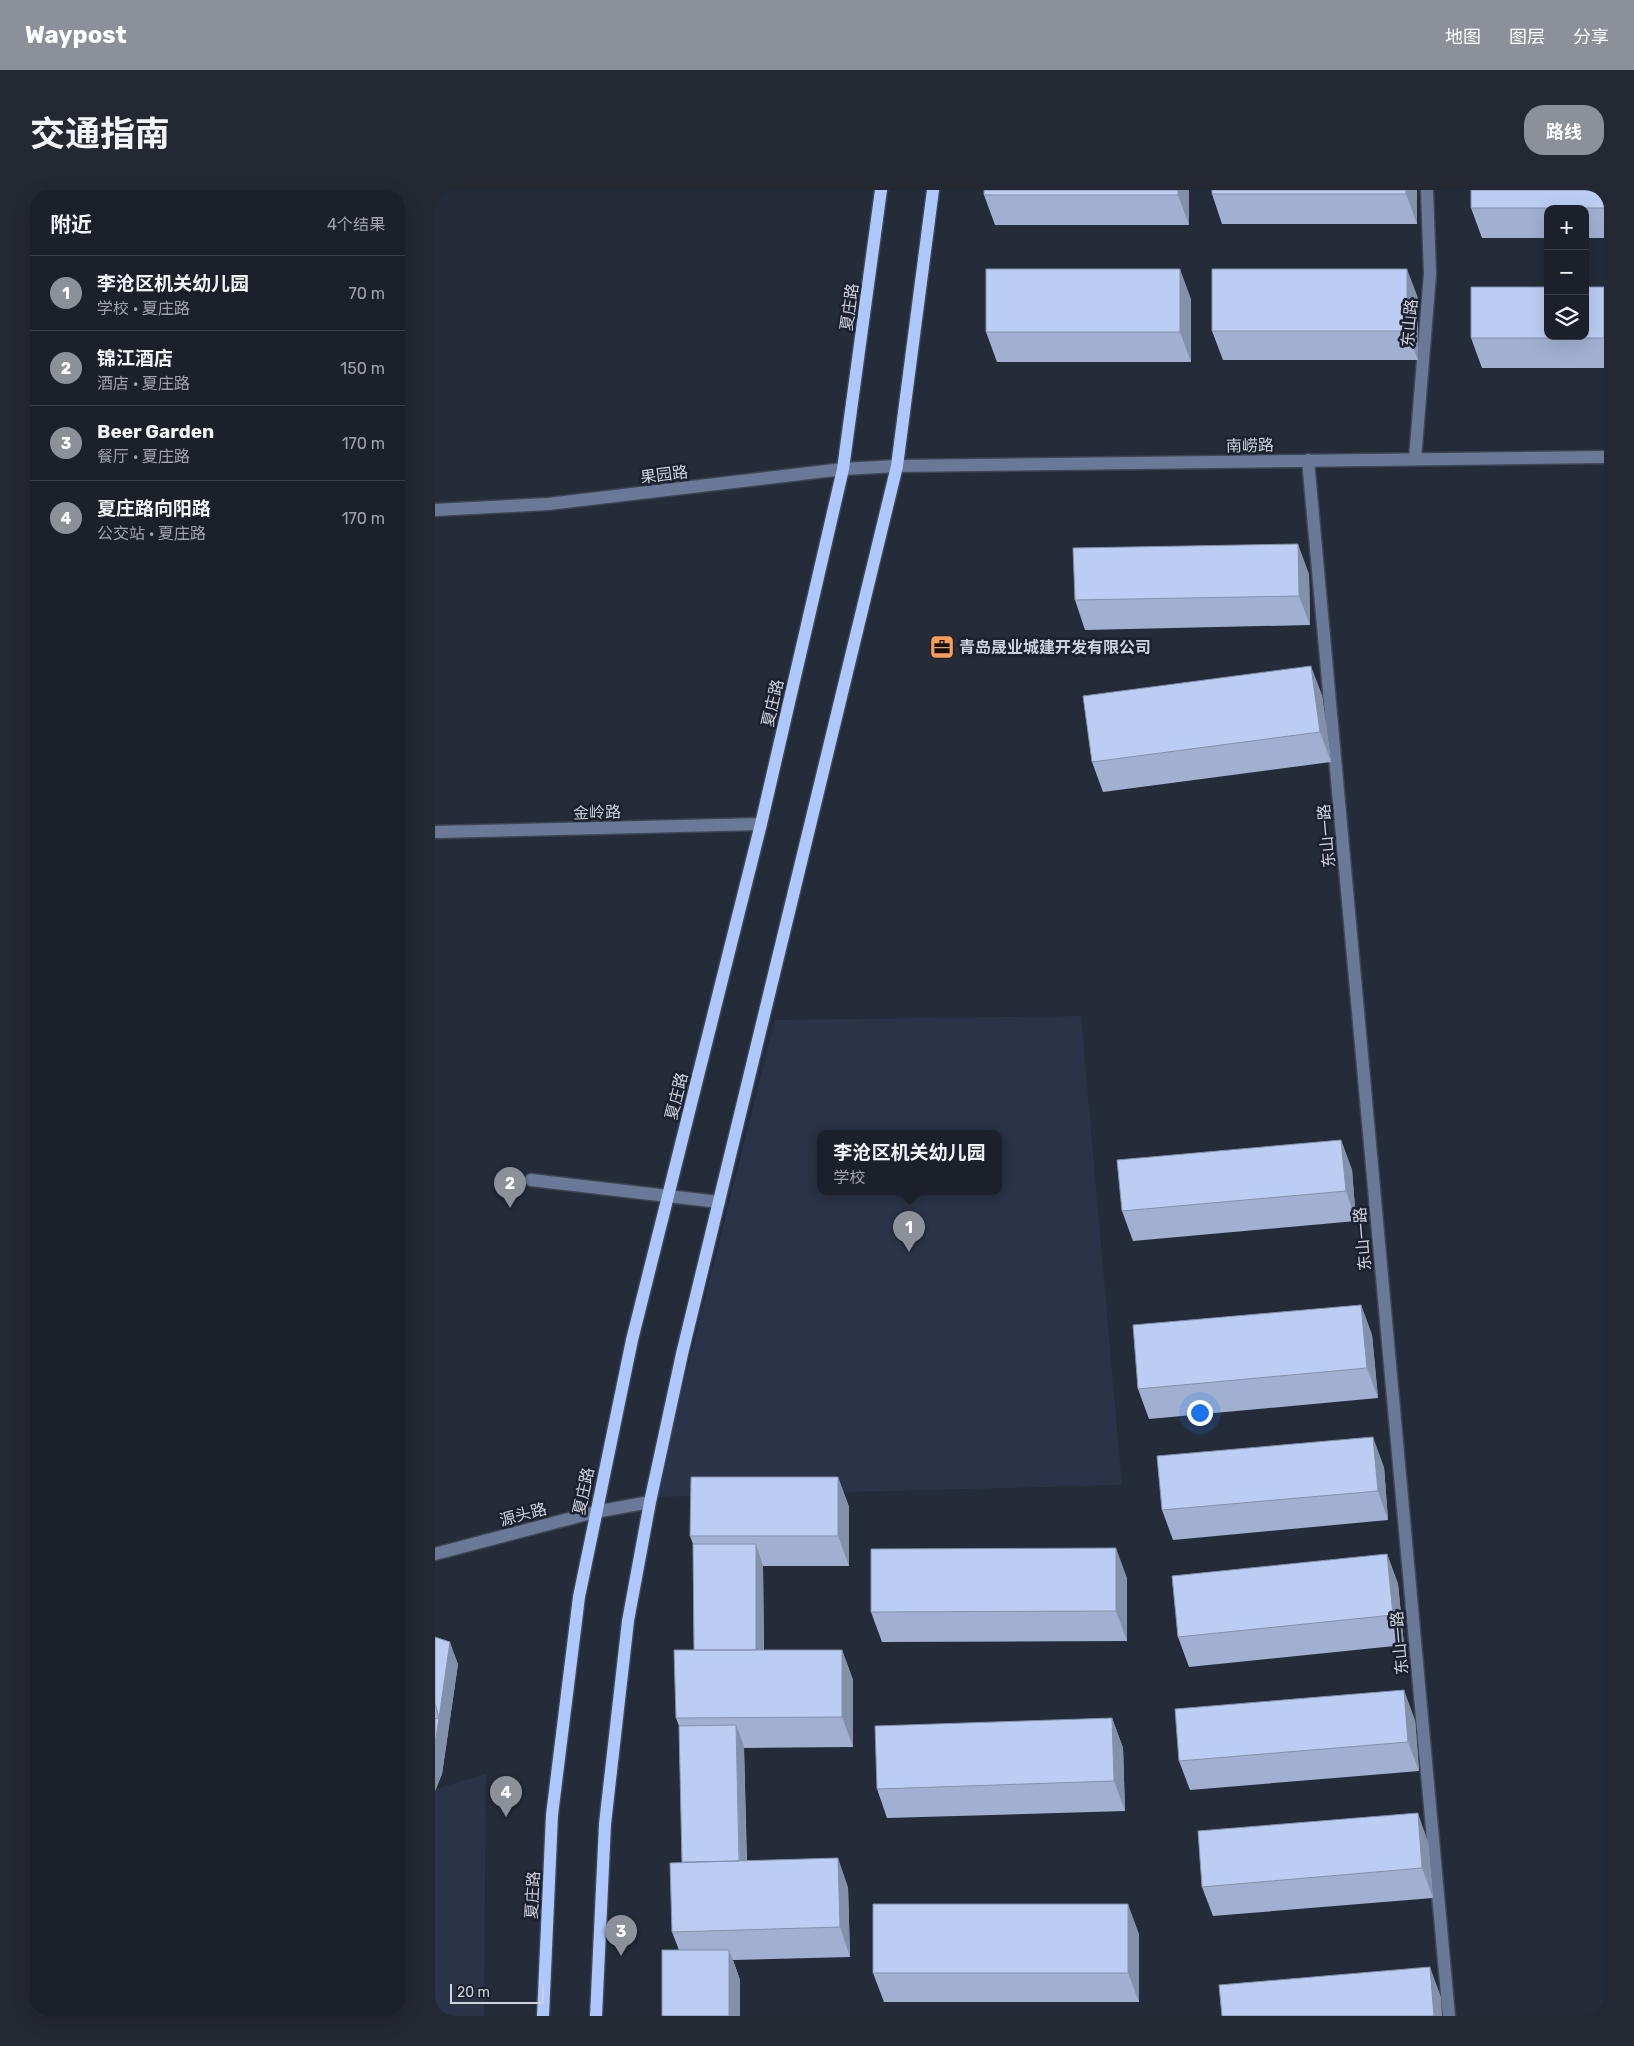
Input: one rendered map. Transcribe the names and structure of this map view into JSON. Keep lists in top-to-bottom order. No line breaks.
{"streets":{"main road":["夏庄路"],"street":["东山路","南崂路","果园路","金岭路","东山一路","源头路"]},"crossings":[["夏庄路","果园路"],["夏庄路","金岭路"],["夏庄路","源头路"],["东山路","南崂路"],["南崂路","果园路"],["南崂路","东山一路"]],"places":{"office":["青岛晟业城建开发有限公司"]},"scale_bar":"20 m","page":{"header":"Waypost","nav":["地图","图层","分享"],"title":"交通指南","buttons":"路线","heading":["附近","4个结果"],"map_buttons":["+","−"],"list":[{"mark":"1","name":"李沧区机关幼儿园","note":"学校 · 夏庄路","value":"70 m"},{"mark":"2","name":"锦江酒店","note":"酒店 · 夏庄路","value":"150 m"},{"mark":"3","name":"Beer Garden","note":"餐厅 · 夏庄路","value":"170 m"},{"mark":"4","name":"夏庄路向阳路","note":"公交站 · 夏庄路","value":"170 m"}],"popup":["李沧区机关幼儿园","学校"],"pins":["2","1","4","3"],"scale":"20 m"}}
